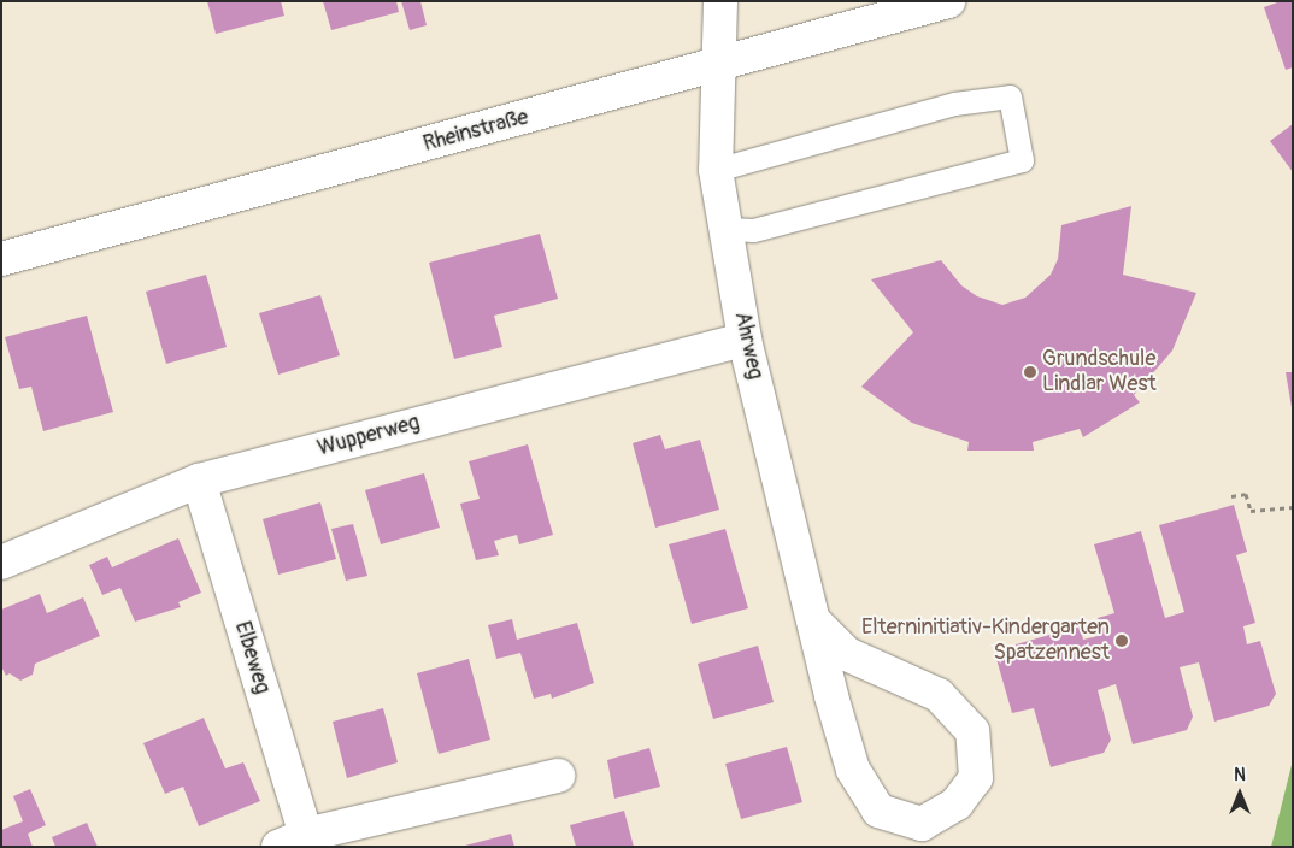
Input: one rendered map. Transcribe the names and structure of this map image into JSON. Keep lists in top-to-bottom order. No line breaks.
{"streets":{"street":["Rheinstraße","Ahrweg","Wupperweg","Elbeweg"]},"crossings":[["Rheinstraße","Ahrweg"],["Ahrweg","Wupperweg"],["Wupperweg","Elbeweg"]],"places":["Grundschule Lindlar West","Elterninitiativ-Kindergarten Spatzennest"],"north":"top"}
